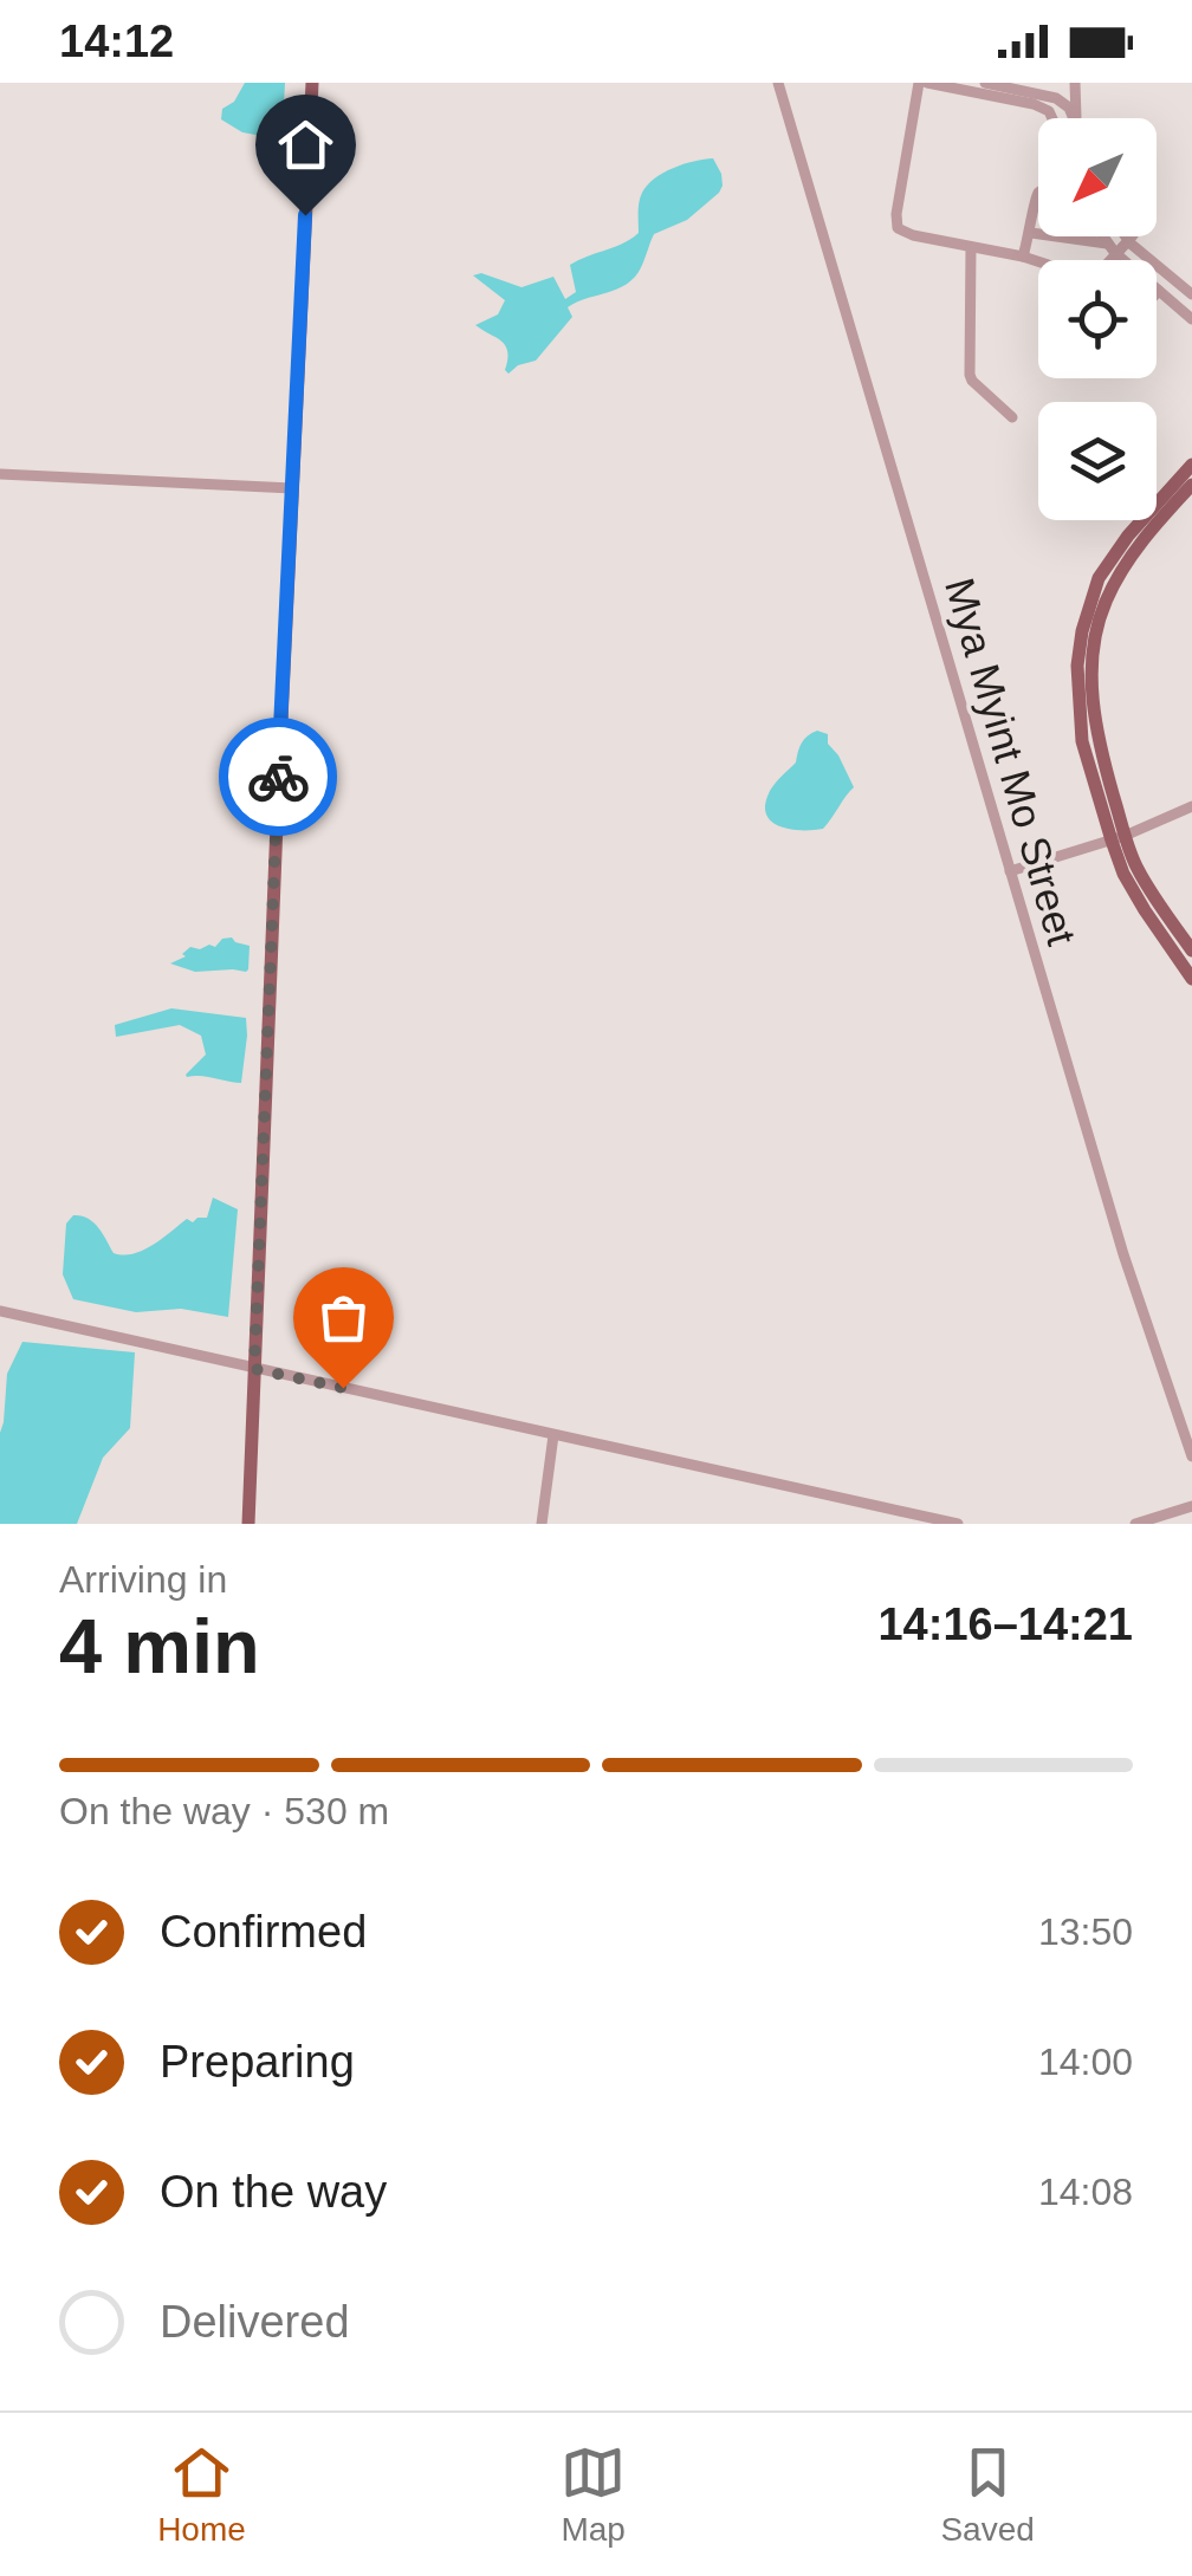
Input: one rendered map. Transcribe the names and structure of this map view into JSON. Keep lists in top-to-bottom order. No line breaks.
{"streets":{"street":["Mya Myint Mo Street"]},"north":"bottom left","page":{"status":"14:12","heading":["4 min","Arriving in","14:16–14:21"],"bar":"On the way · 530 m","list":[["Confirmed","13:50"],["Preparing","14:00"],["On the way","14:08"],"Delivered"],"tabs":["Home","Map","Saved"]}}
